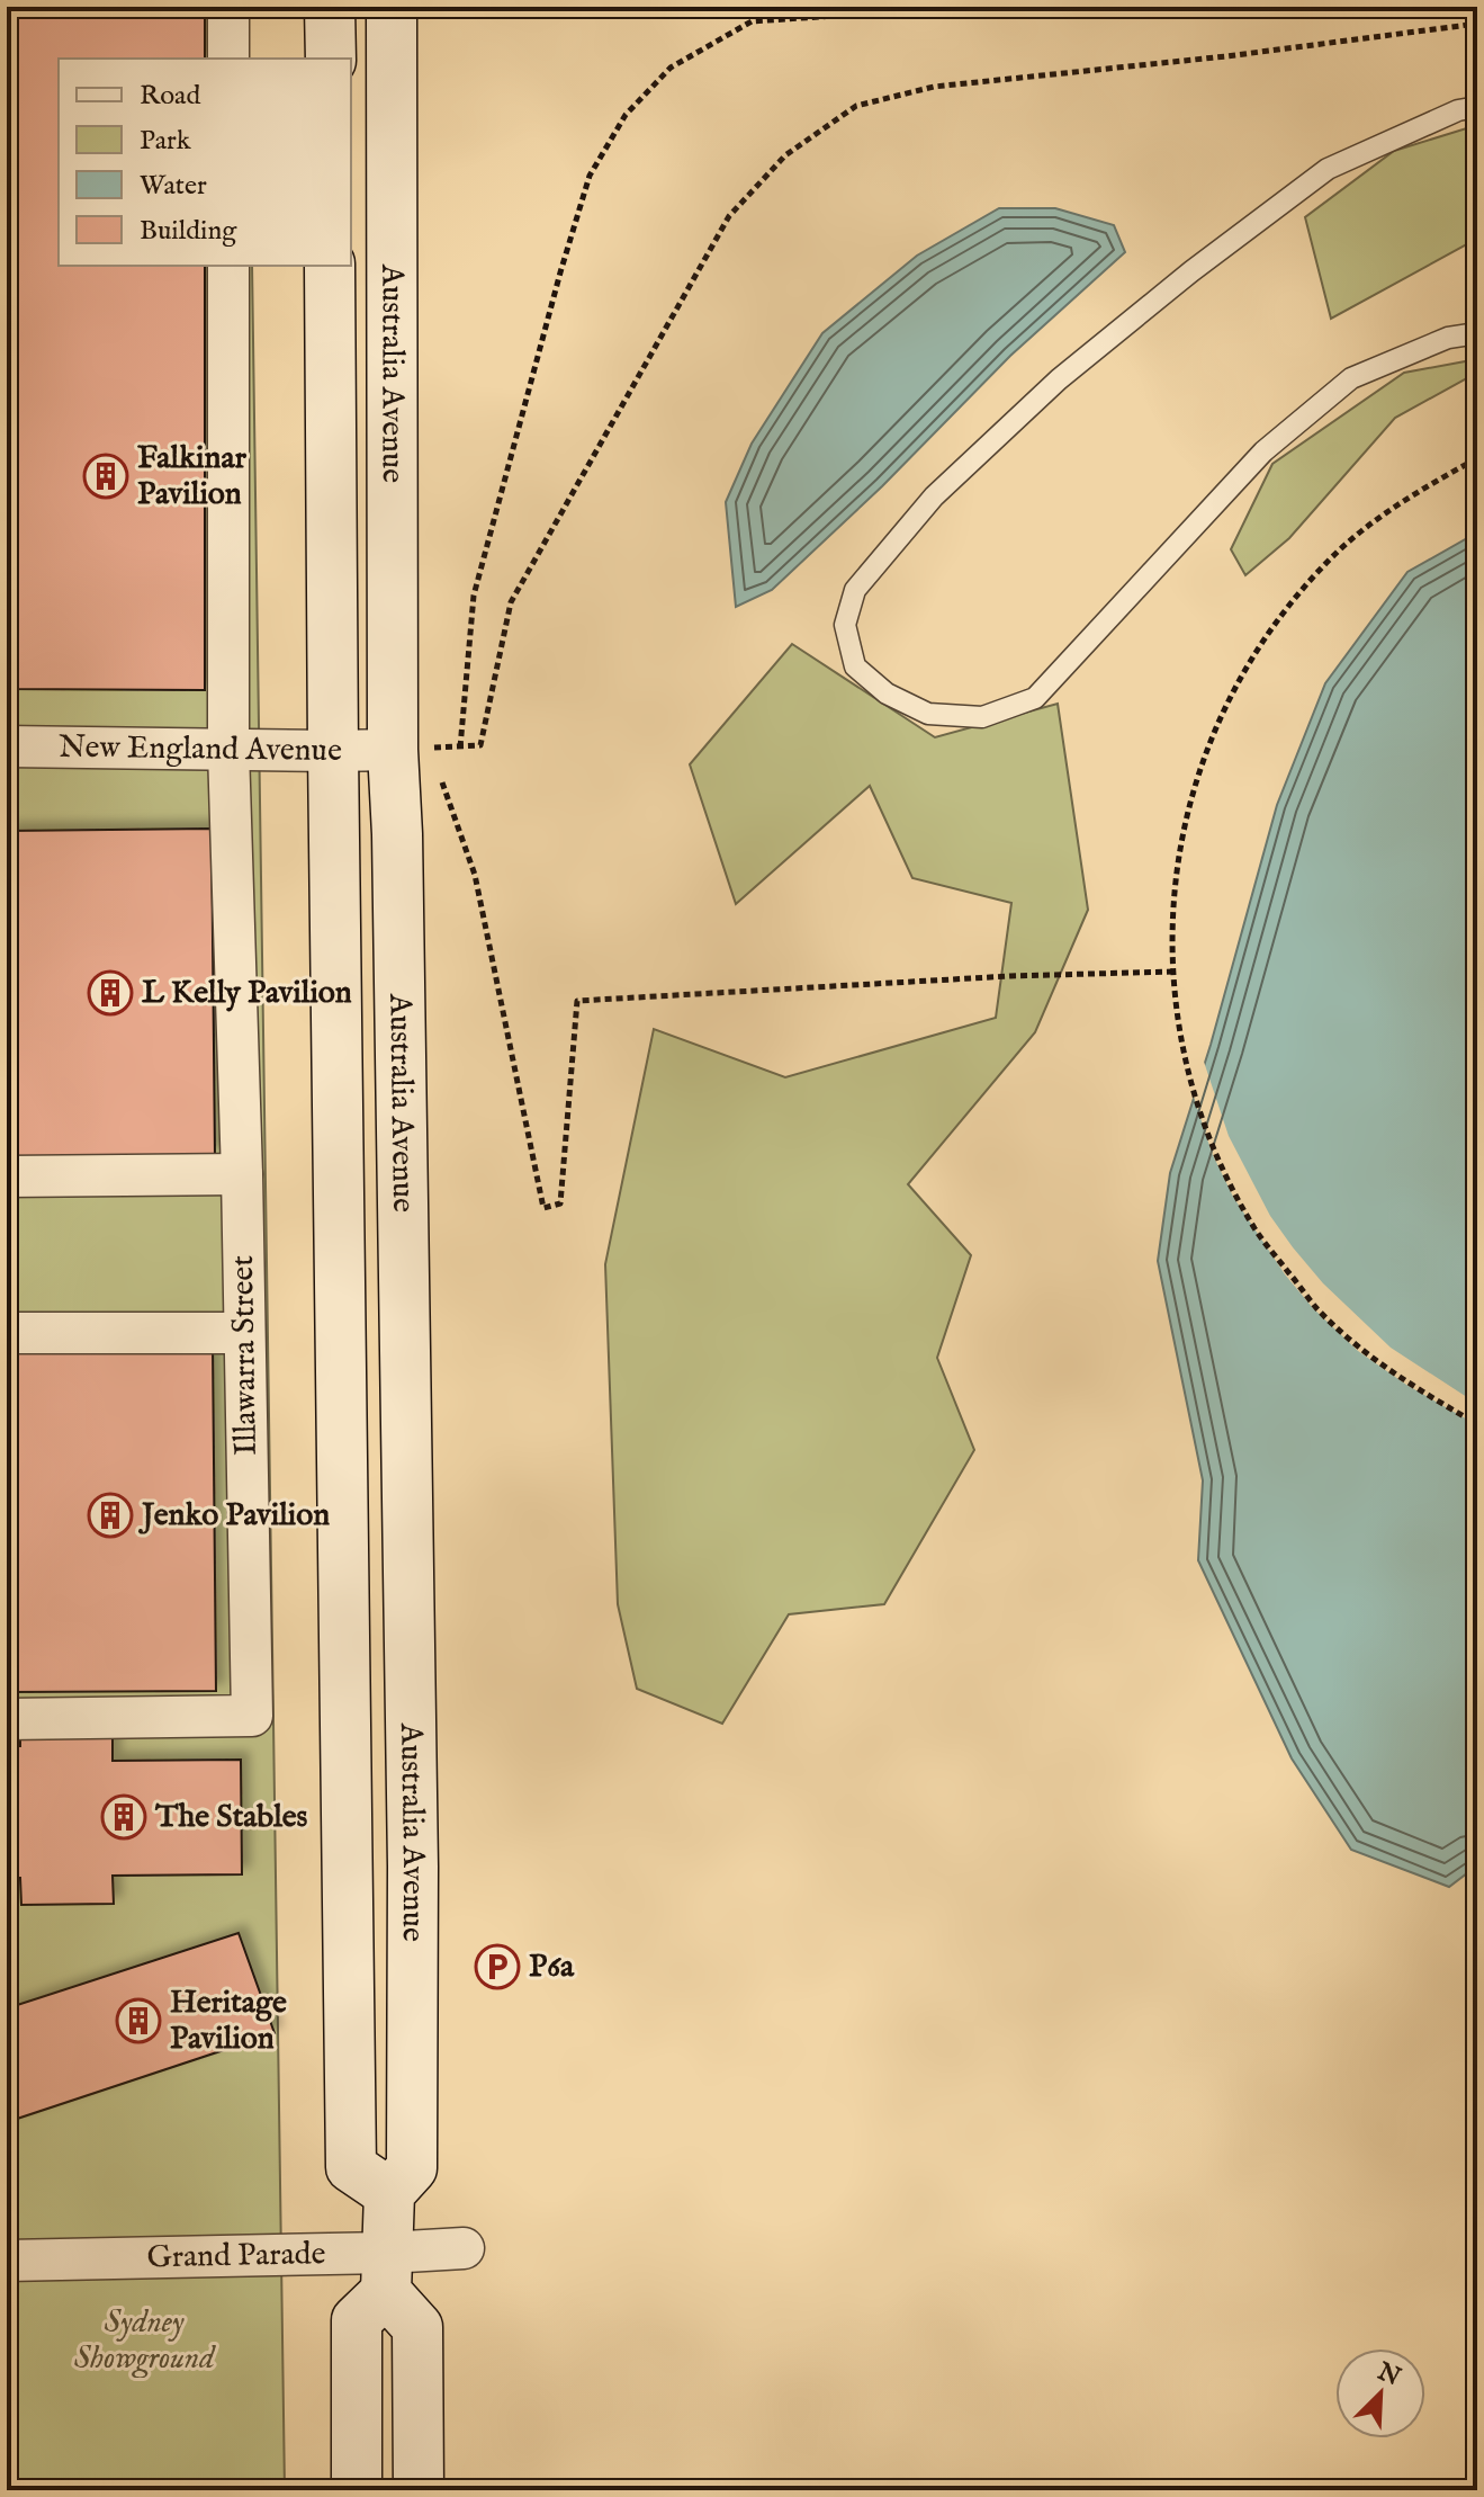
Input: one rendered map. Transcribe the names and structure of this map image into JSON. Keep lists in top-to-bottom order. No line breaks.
{"streets":{"main road":["Australia Avenue"],"street":["New England Avenue","Illawarra Street","Grand Parade"]},"crossings":[["Australia Avenue","New England Avenue"],["Australia Avenue","Grand Parade"],["New England Avenue","Illawarra Street"]],"parks":["Sydney Showground"],"places":{"building":["Falkinar Pavilion","L Kelly Pavilion","Jenko Pavilion","The Stables","Heritage Pavilion"],"parking":["P6a"]},"legend":["Road","Park","Water","Building"],"north":"top right"}
